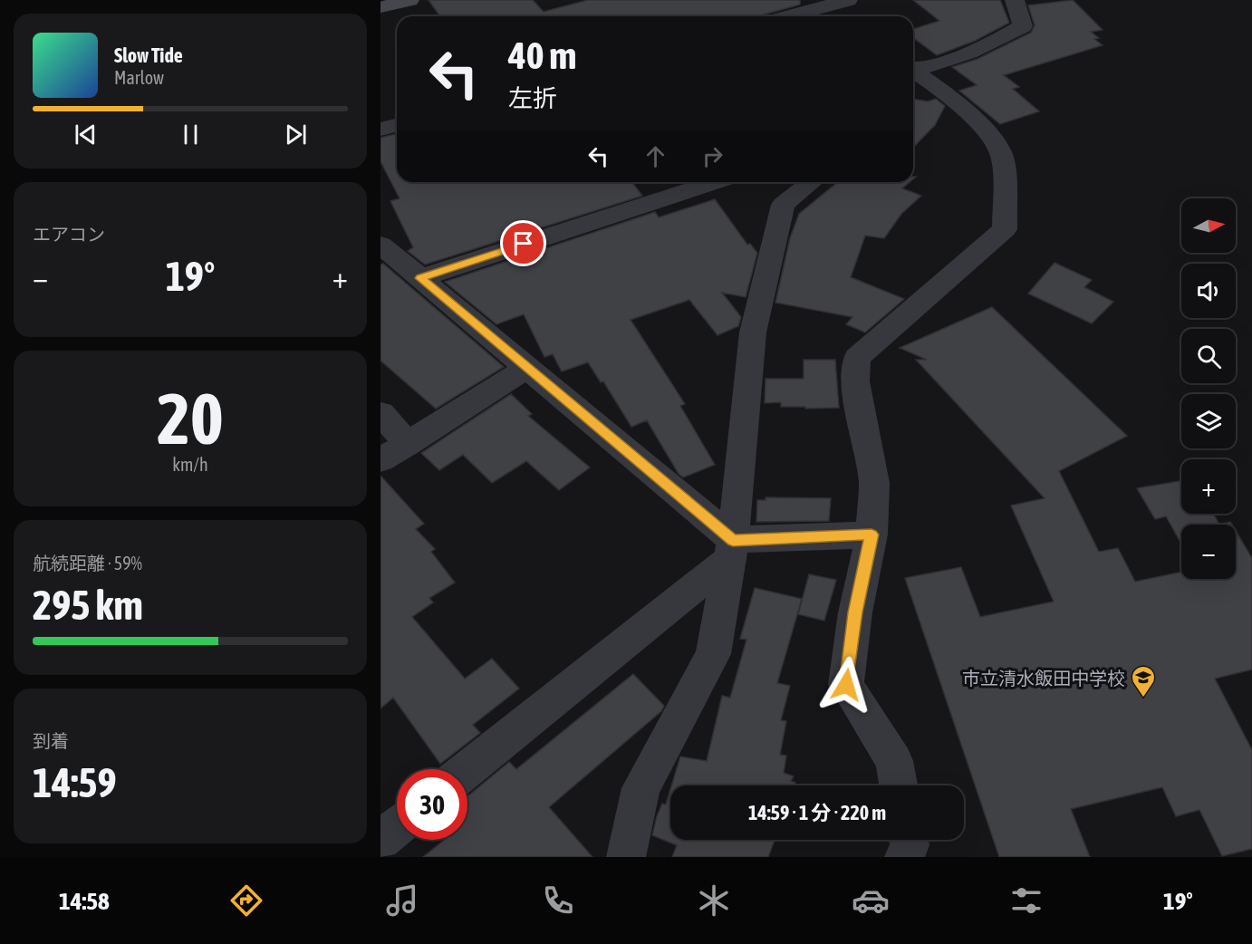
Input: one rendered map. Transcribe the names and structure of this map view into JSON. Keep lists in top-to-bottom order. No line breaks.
{"places":{"school or university":["市立清水飯田中学校"]},"north":"right","page":{"turn":["40 m","左折"],"song":["Slow Tide","Marlow"],"tile":["エアコン",["20","km/h"],["航続距離 · 59%","295 km"],["到着","14:59"]],"map_buttons":["+","−"],"heat":["−","19°","+"],"limit":"30","trip":"14:59 · 1 分 · 220 m","tabs":["14:58","19°"]}}
